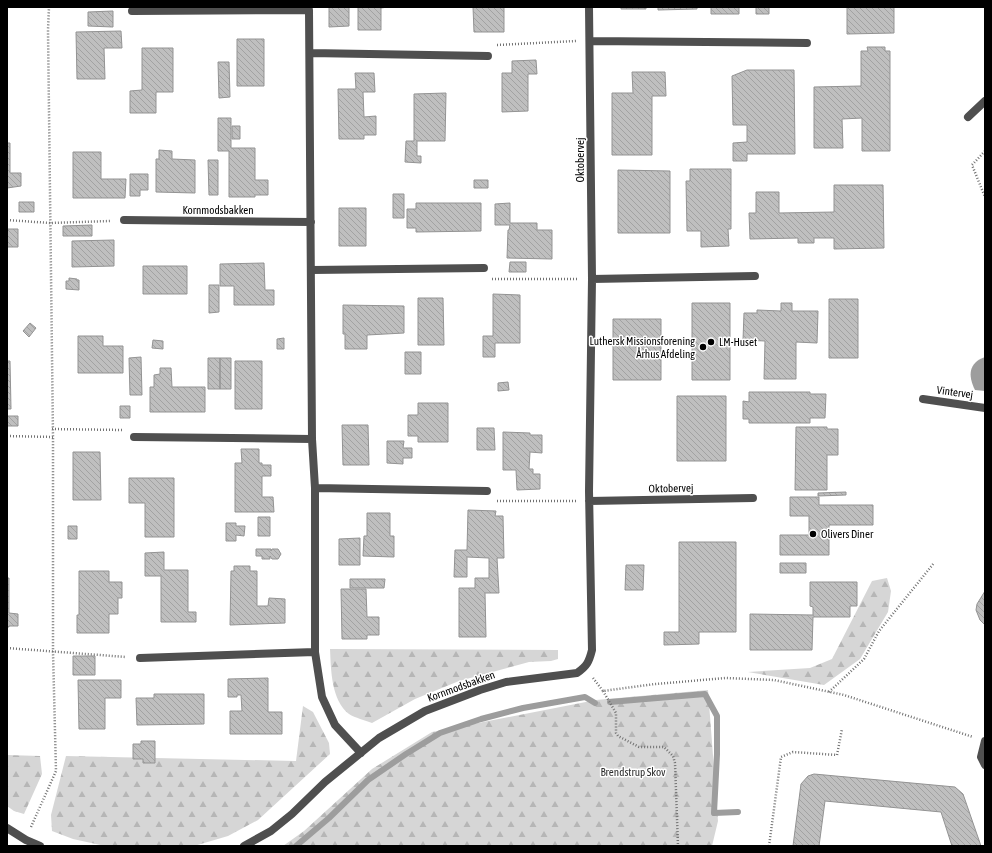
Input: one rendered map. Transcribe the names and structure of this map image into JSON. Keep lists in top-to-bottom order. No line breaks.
{"streets":{"street":["Oktobervej","Kornmodsbakken","Vintervej"]},"crossings":[["Oktobervej","Kornmodsbakken"]],"parks":["Brendstrup Skov"],"places":["LM-Huset","Luthersk Missionsforening Århus Afdeling","Olivers Diner"]}
